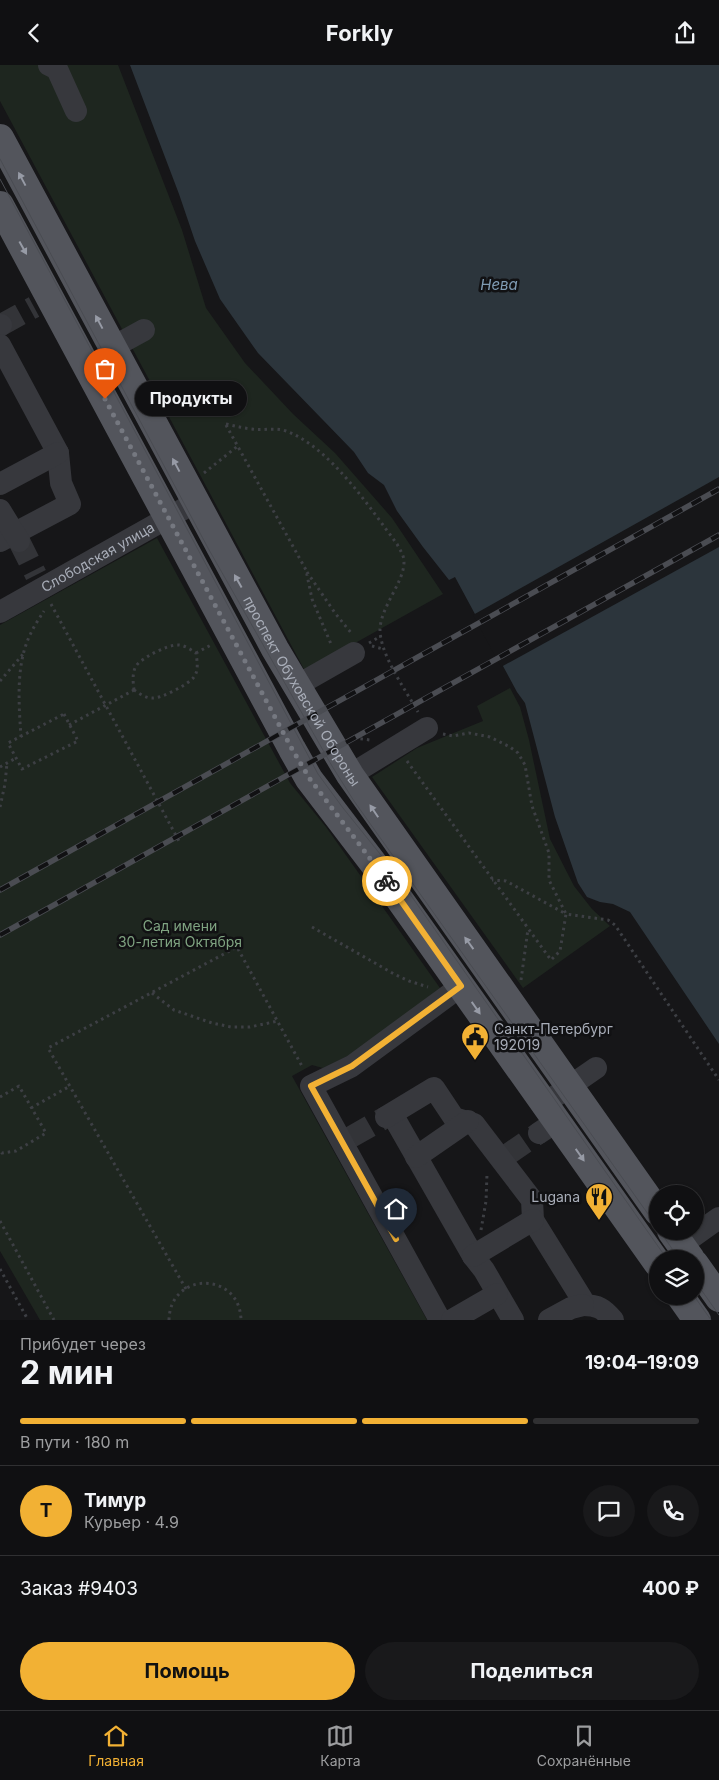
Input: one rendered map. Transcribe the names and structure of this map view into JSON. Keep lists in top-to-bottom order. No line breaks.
{"streets":{"main road":["проспект Обуховской Обороны"],"street":["Слободская улица"]},"crossings":[["Слободская улица","проспект Обуховской Обороны"]],"water":["Нева"],"parks":["Сад имени 30-летия Октября"],"places":{"other":["Продукты"],"public building":["Санкт-Петербург 192019"],"restaurant":["Lugana"]},"page":{"header":"Forkly","bubble":"Продукты","heading":["2 мин","Прибудет через","19:04–19:09"],"panel":["Тимур","Курьер · 4.9","Заказ #9403","400 ₽"],"bar":"В пути · 180 m","round":"Т","buttons":["Помощь","Поделиться"],"tabs":["Главная","Карта","Сохранённые"]}}
